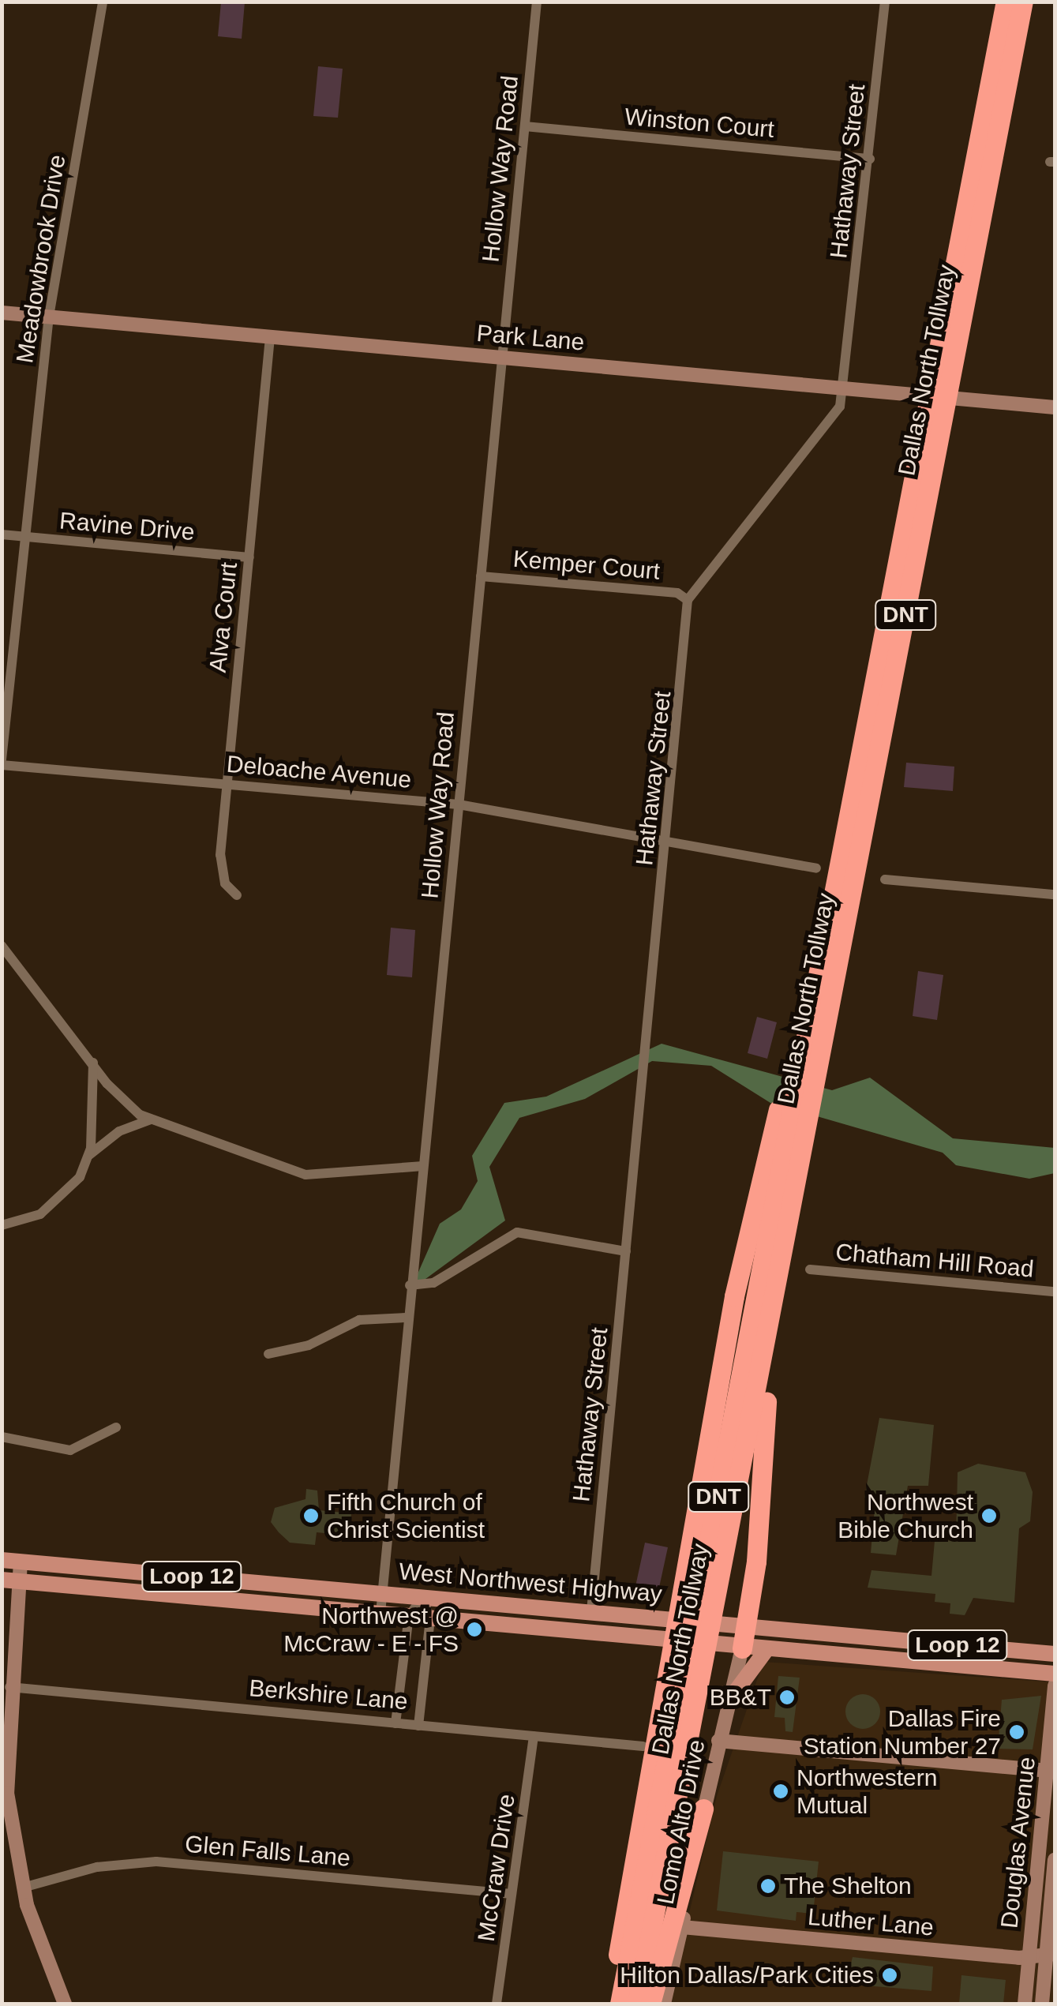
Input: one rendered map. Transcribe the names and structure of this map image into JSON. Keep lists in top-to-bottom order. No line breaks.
{"streets":{"highway":["Dallas North Tollway","DNT"],"main road":["Loop 12","West Northwest Highway"],"street":["Winston Court","Hollow Way Road","Hathaway Street","Meadowbrook Drive","Park Lane","Ravine Drive","Kemper Court","Alva Court","Deloache Avenue","Chatham Hill Road","Berkshire Lane","Lomo Alto Drive","Douglas Avenue","Glen Falls Lane","McCraw Drive","Luther Lane"]},"crossings":[["Winston Court","Hollow Way Road"],["Winston Court","Hathaway Street"],["Hollow Way Road","Park Lane"],["Hollow Way Road","Kemper Court"],["Hollow Way Road","Deloache Avenue"],["Hollow Way Road","West Northwest Highway"],["Hathaway Street","Park Lane"],["Hathaway Street","Kemper Court"],["Hathaway Street","Deloache Avenue"],["Hathaway Street","West Northwest Highway"],["Meadowbrook Drive","Park Lane"],["Meadowbrook Drive","Ravine Drive"],["Meadowbrook Drive","Deloache Avenue"],["Park Lane","Alva Court"],["Ravine Drive","Alva Court"],["Alva Court","Deloache Avenue"],["West Northwest Highway","Lomo Alto Drive"],["Berkshire Lane","McCraw Drive"],["Lomo Alto Drive","Luther Lane"],["Douglas Avenue","Luther Lane"],["Glen Falls Lane","McCraw Drive"]],"places":["Fifth Church of Christ Scientist","Northwest Bible Church","Northwest @ McCraw - E - FS","BB&T","Dallas Fire Station Number 27","Northwestern Mutual","The Shelton","Hilton Dallas/Park Cities"]}
